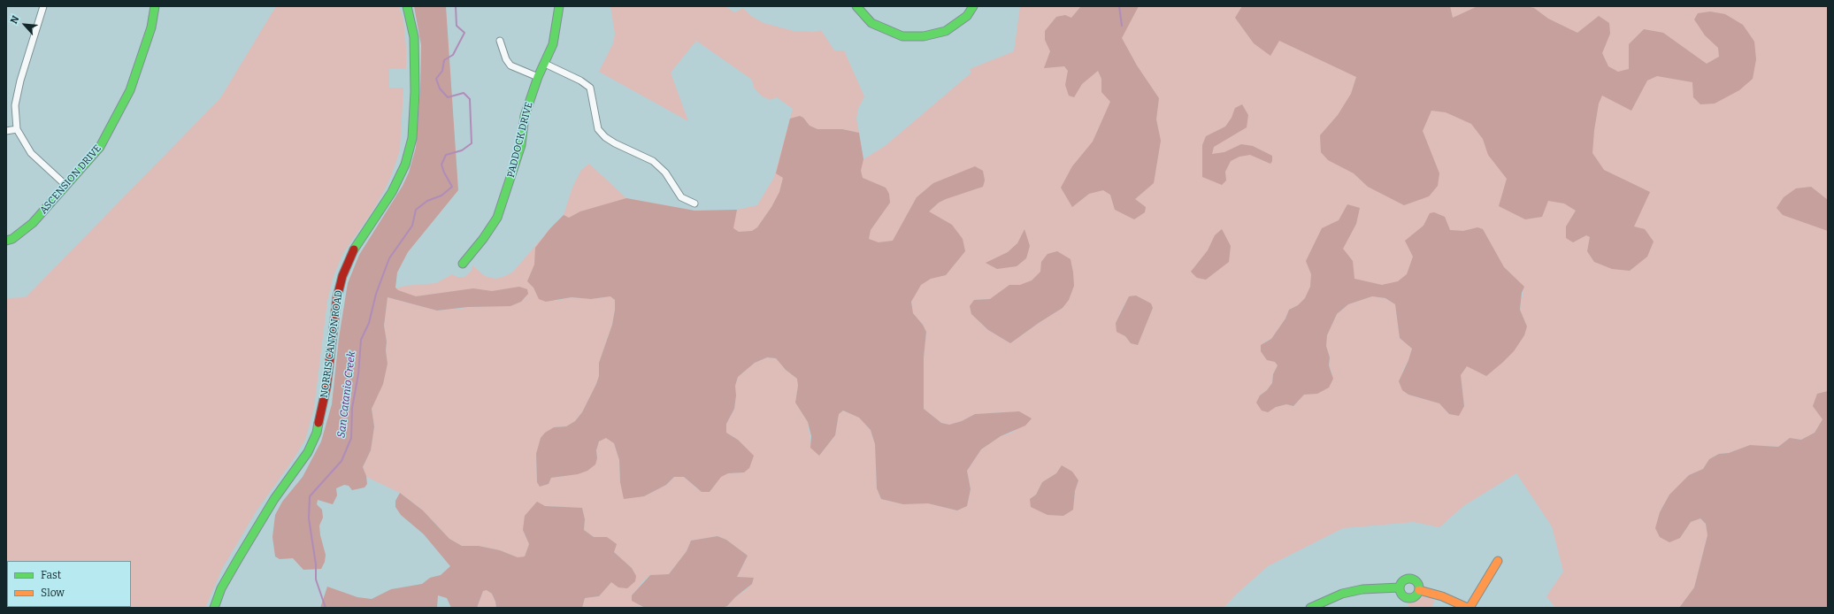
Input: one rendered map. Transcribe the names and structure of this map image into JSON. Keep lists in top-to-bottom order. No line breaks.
{"streets":{"street":["PADDOCK DRIVE","ASCENSION DRIVE","NORRIS CANYON ROAD"]},"water":["San Catanio Creek"],"legend":["Fast","Slow"],"north":"top left"}
